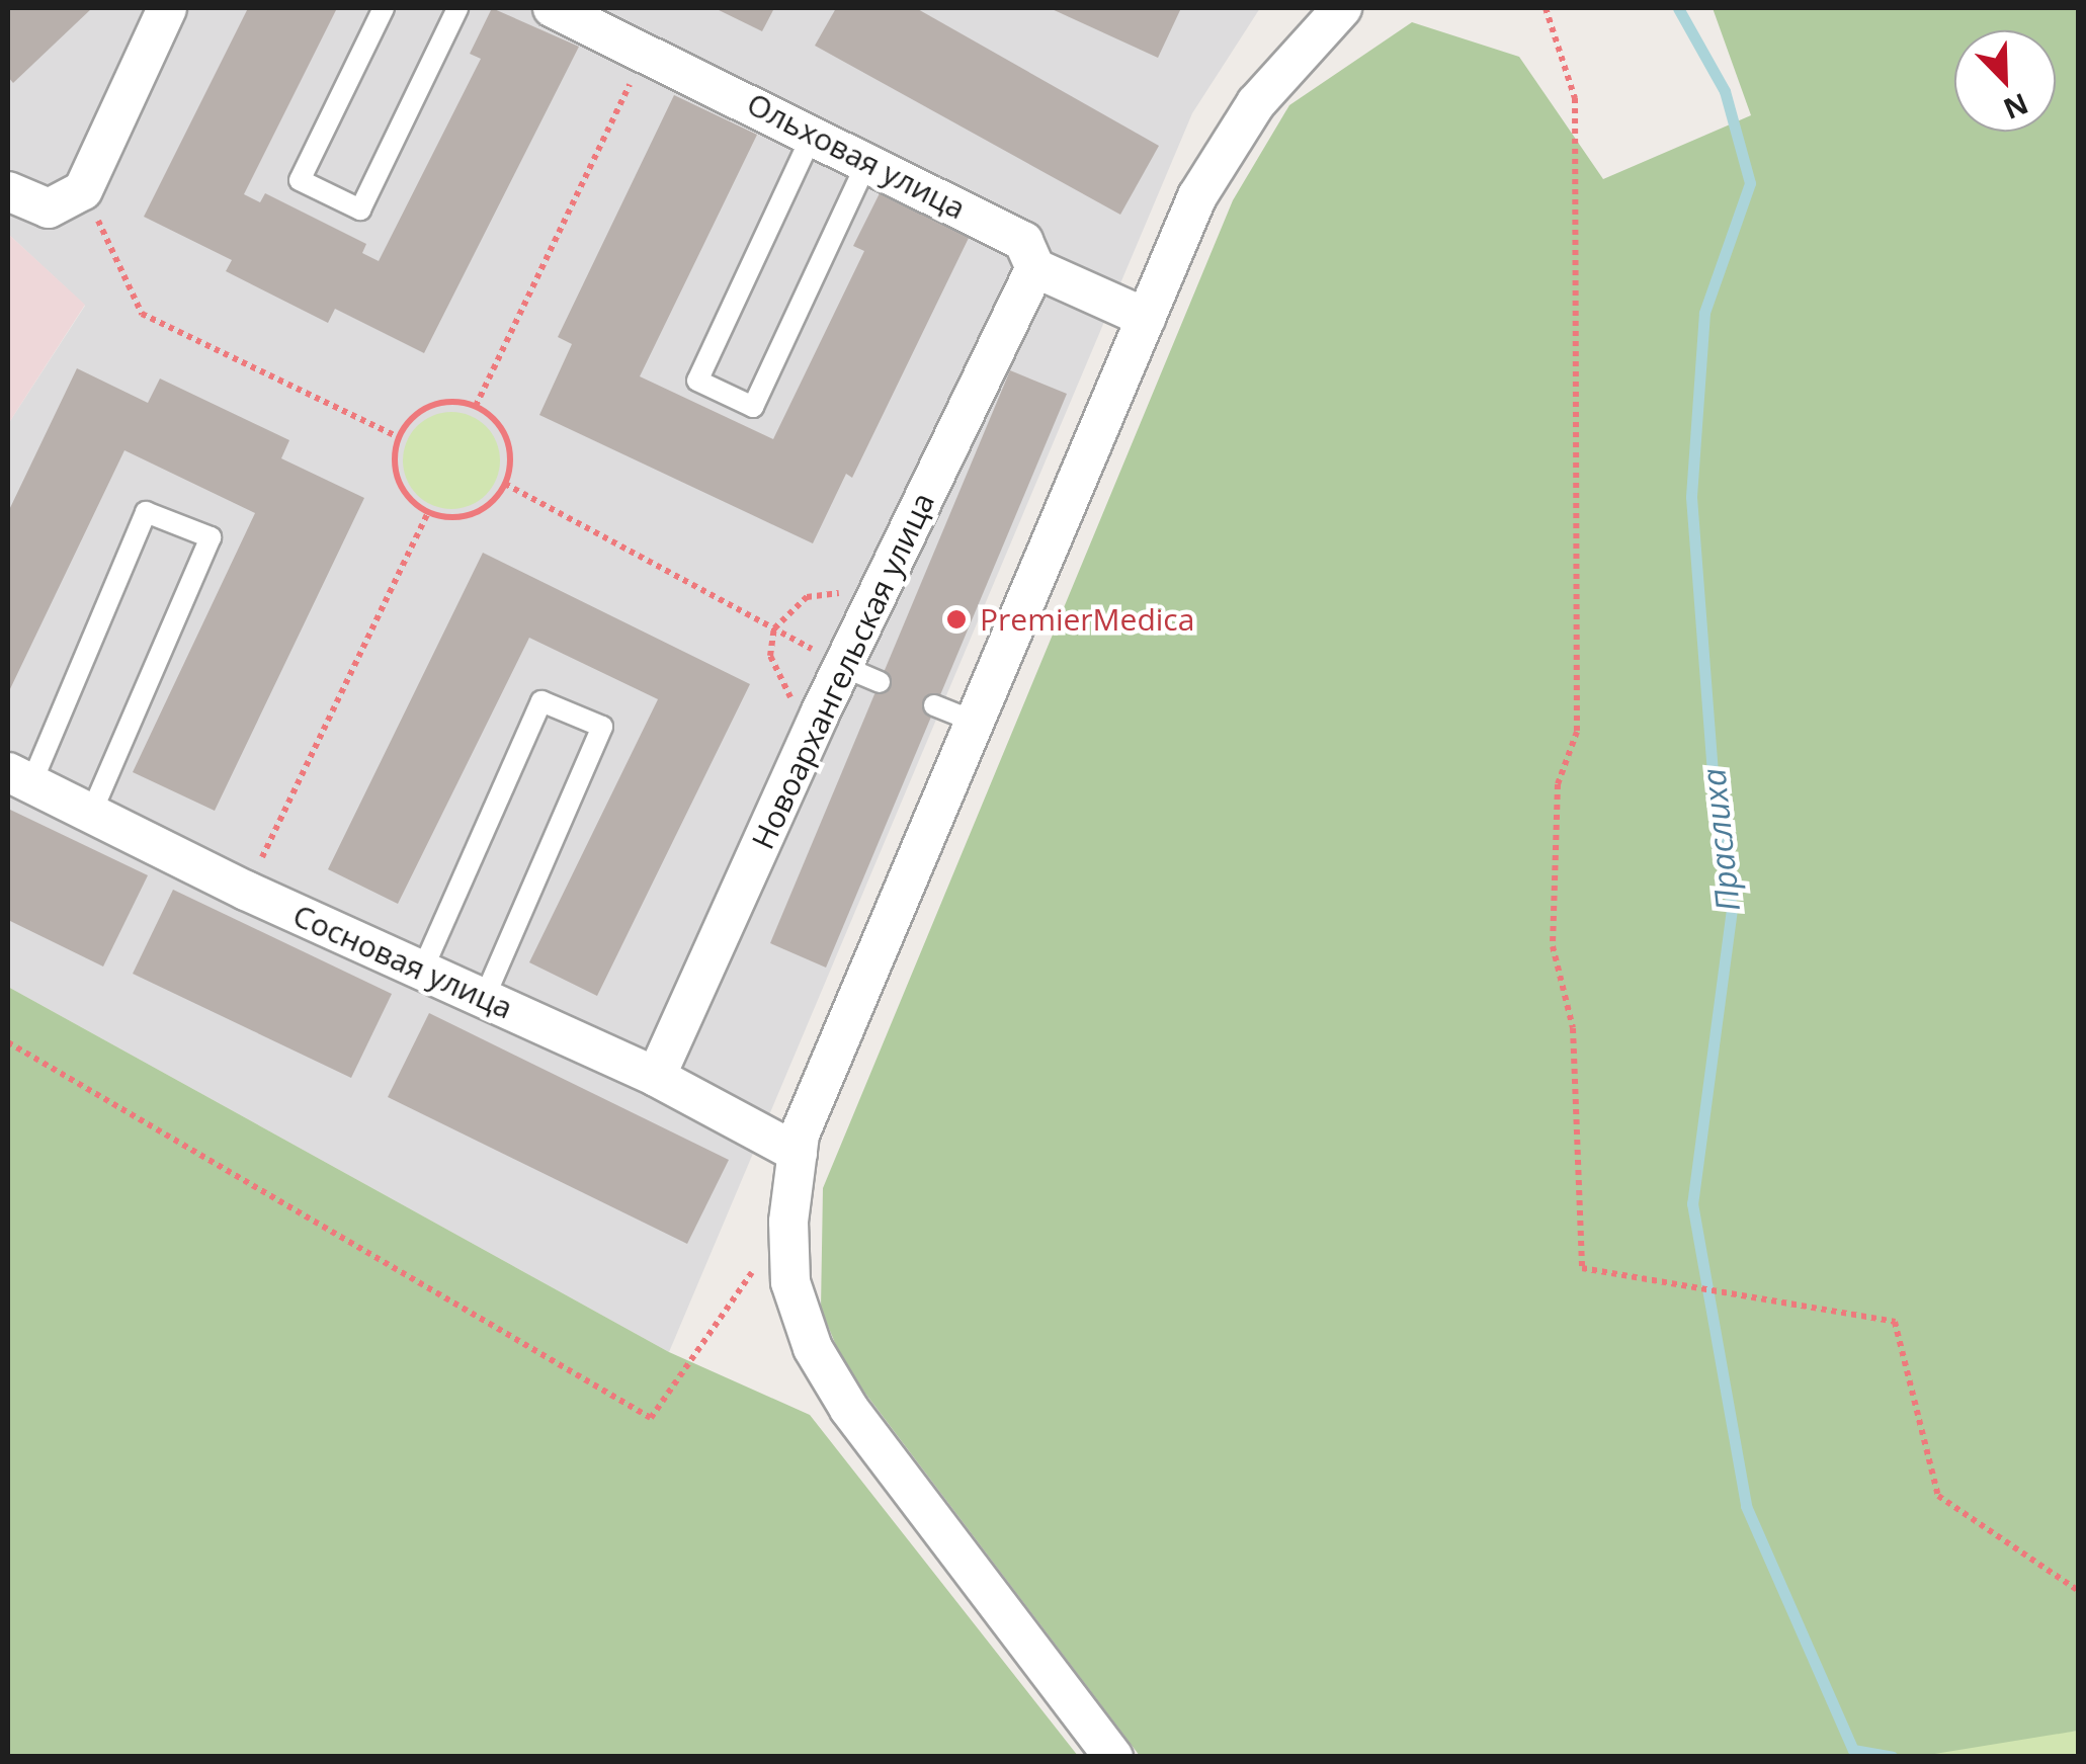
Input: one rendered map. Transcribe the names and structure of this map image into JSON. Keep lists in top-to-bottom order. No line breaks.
{"streets":{"street":["Ольховая улица","Новоархангельская улица","Сосновая улица"]},"crossings":[["Ольховая улица","Новоархангельская улица"],["Новоархангельская улица","Сосновая улица"]],"water":["Праслиха"],"places":["PremierMedica"],"north":"bottom right"}
